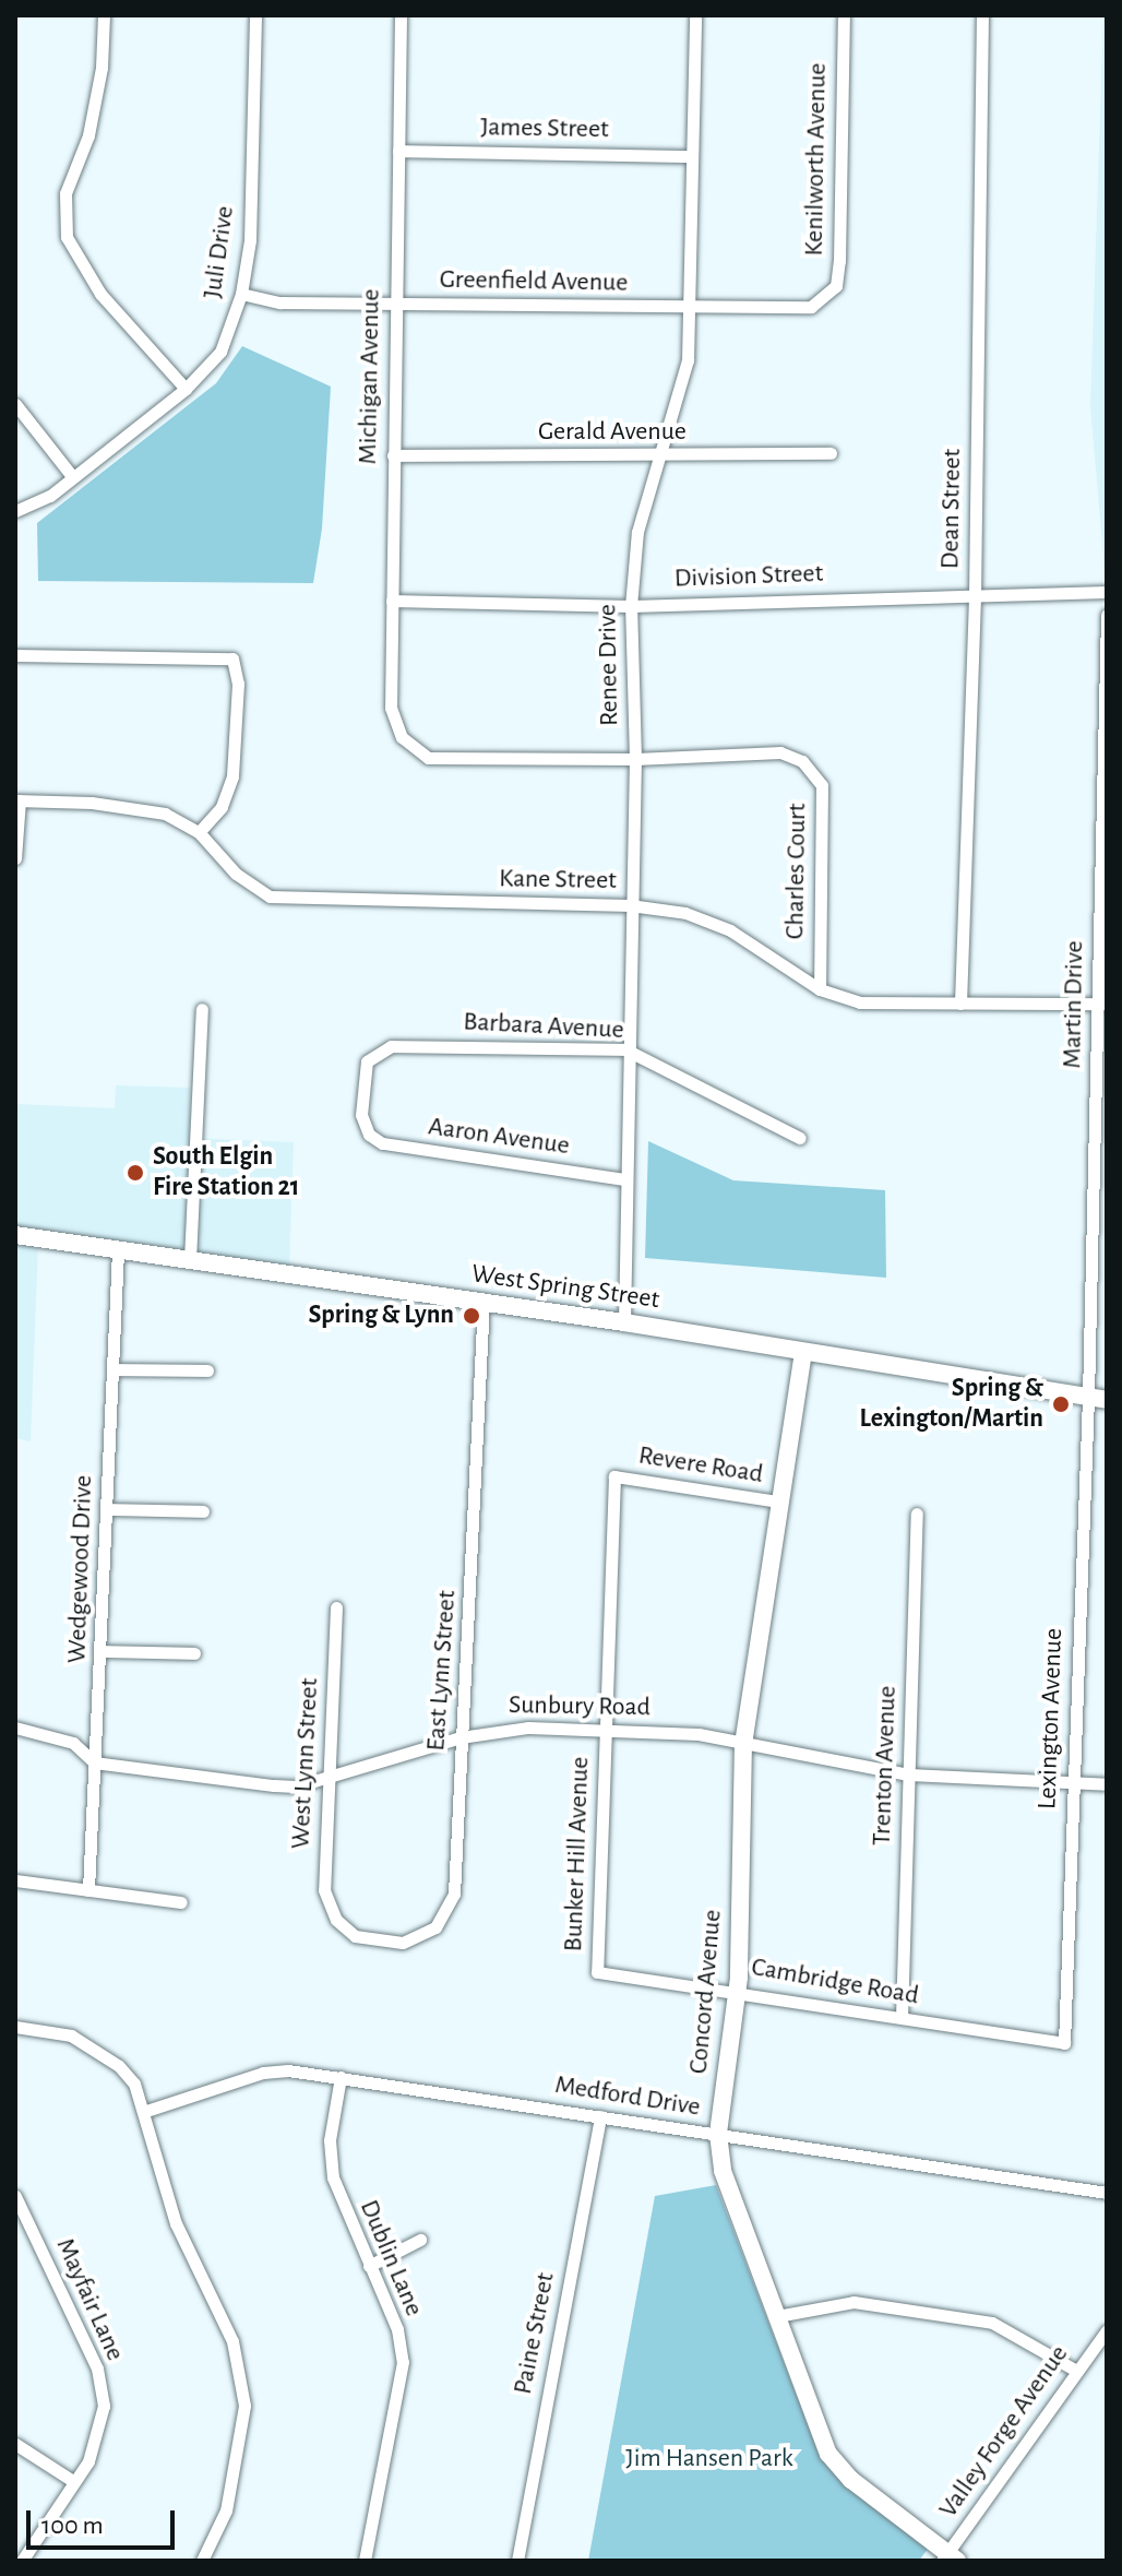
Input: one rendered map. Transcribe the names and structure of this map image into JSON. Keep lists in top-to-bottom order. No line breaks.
{"streets":{"street":["James Street","Kenilworth Avenue","Juli Drive","Greenfield Avenue","Michigan Avenue","Gerald Avenue","Dean Street","Division Street","Renee Drive","Charles Court","Kane Street","Martin Drive","Barbara Avenue","Aaron Avenue","West Spring Street","Revere Road","Wedgewood Drive","East Lynn Street","Sunbury Road","Lexington Avenue","West Lynn Street","Trenton Avenue","Bunker Hill Avenue","Cambridge Road","Concord Avenue","Medford Drive","Dublin Lane","Mayfair Lane","Paine Street","Valley Forge Avenue"]},"crossings":[["James Street","Michigan Avenue"],["James Street","Renee Drive"],["Kenilworth Avenue","Greenfield Avenue"],["Juli Drive","Greenfield Avenue"],["Greenfield Avenue","Michigan Avenue"],["Greenfield Avenue","Renee Drive"],["Michigan Avenue","Gerald Avenue"],["Michigan Avenue","Division Street"],["Michigan Avenue","Renee Drive"],["Michigan Avenue","Charles Court"],["Gerald Avenue","Renee Drive"],["Dean Street","Division Street"],["Dean Street","Kane Street"],["Division Street","Renee Drive"],["Renee Drive","Charles Court"],["Renee Drive","Kane Street"],["Renee Drive","Barbara Avenue"],["Renee Drive","Aaron Avenue"],["Renee Drive","West Spring Street"],["Charles Court","Kane Street"],["Kane Street","Martin Drive"],["Martin Drive","West Spring Street"],["Martin Drive","Lexington Avenue"],["Barbara Avenue","Aaron Avenue"],["West Spring Street","Wedgewood Drive"],["West Spring Street","East Lynn Street"],["West Spring Street","Lexington Avenue"],["West Spring Street","Concord Avenue"],["Revere Road","Bunker Hill Avenue"],["Revere Road","Concord Avenue"],["Wedgewood Drive","Sunbury Road"],["East Lynn Street","Sunbury Road"],["East Lynn Street","West Lynn Street"],["Sunbury Road","Lexington Avenue"],["Sunbury Road","West Lynn Street"],["Sunbury Road","Trenton Avenue"],["Sunbury Road","Bunker Hill Avenue"],["Sunbury Road","Concord Avenue"],["Lexington Avenue","Cambridge Road"],["Trenton Avenue","Cambridge Road"],["Bunker Hill Avenue","Cambridge Road"],["Cambridge Road","Concord Avenue"],["Concord Avenue","Medford Drive"],["Concord Avenue","Valley Forge Avenue"],["Medford Drive","Dublin Lane"],["Medford Drive","Paine Street"]],"parks":["Jim Hansen Park"],"places":["South Elgin Fire Station 21","Spring & Lynn","Spring & Lexington/Martin"],"scale_bar":"100 m"}
